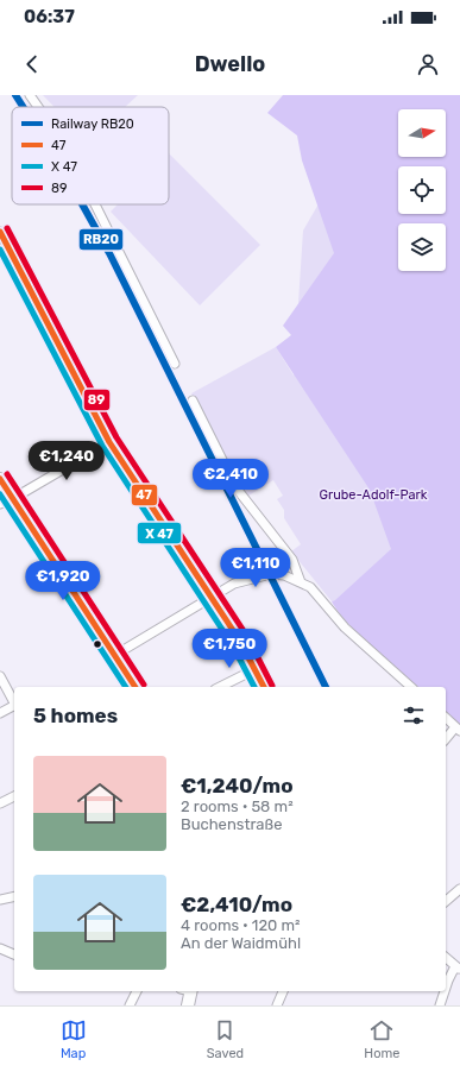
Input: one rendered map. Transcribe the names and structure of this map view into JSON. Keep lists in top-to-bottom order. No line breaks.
{"parks":["Grube-Adolf-Park"],"lines":["rail line RB20","transit line 89","transit line 47"],"legend":["Railway RB20","47","X 47","89"],"north":"right","page":{"status":"06:37","header":"Dwello","price":["€1,240","€2,410","€1,110","€1,920","€1,750"],"heading":"5 homes","list":[{"name":"€1,240/mo","note":"2 rooms · 58 m² · Buchenstraße"},{"name":"€2,410/mo","note":"4 rooms · 120 m² · An der Waidmühl"}],"tabs":["Map","Saved","Home"]}}
